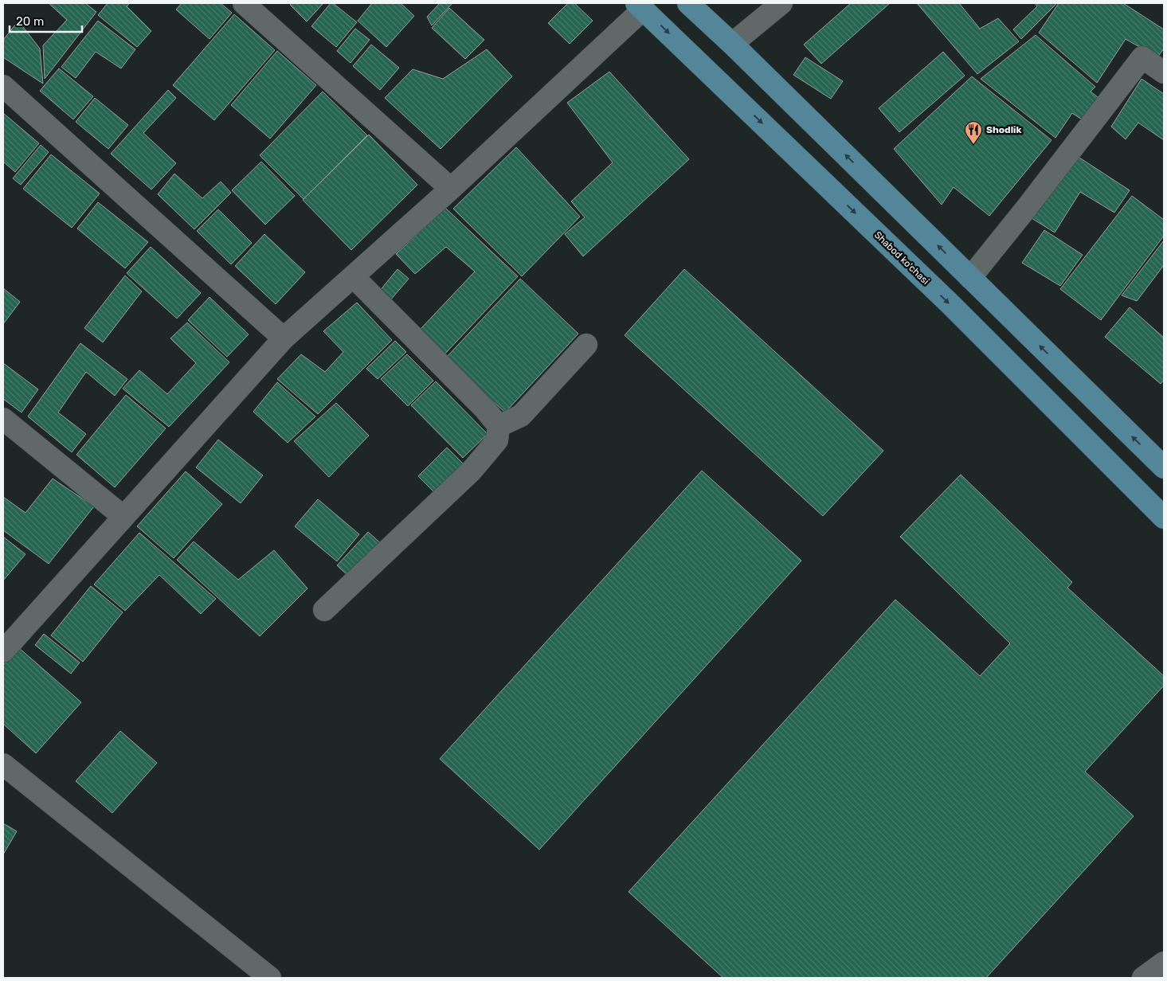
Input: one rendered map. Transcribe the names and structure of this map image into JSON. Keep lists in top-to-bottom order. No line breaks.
{"streets":{"main road":["Shabod ko'chasi"]},"places":{"restaurant":["Shodlik"]},"scale_bar":"20 m"}
